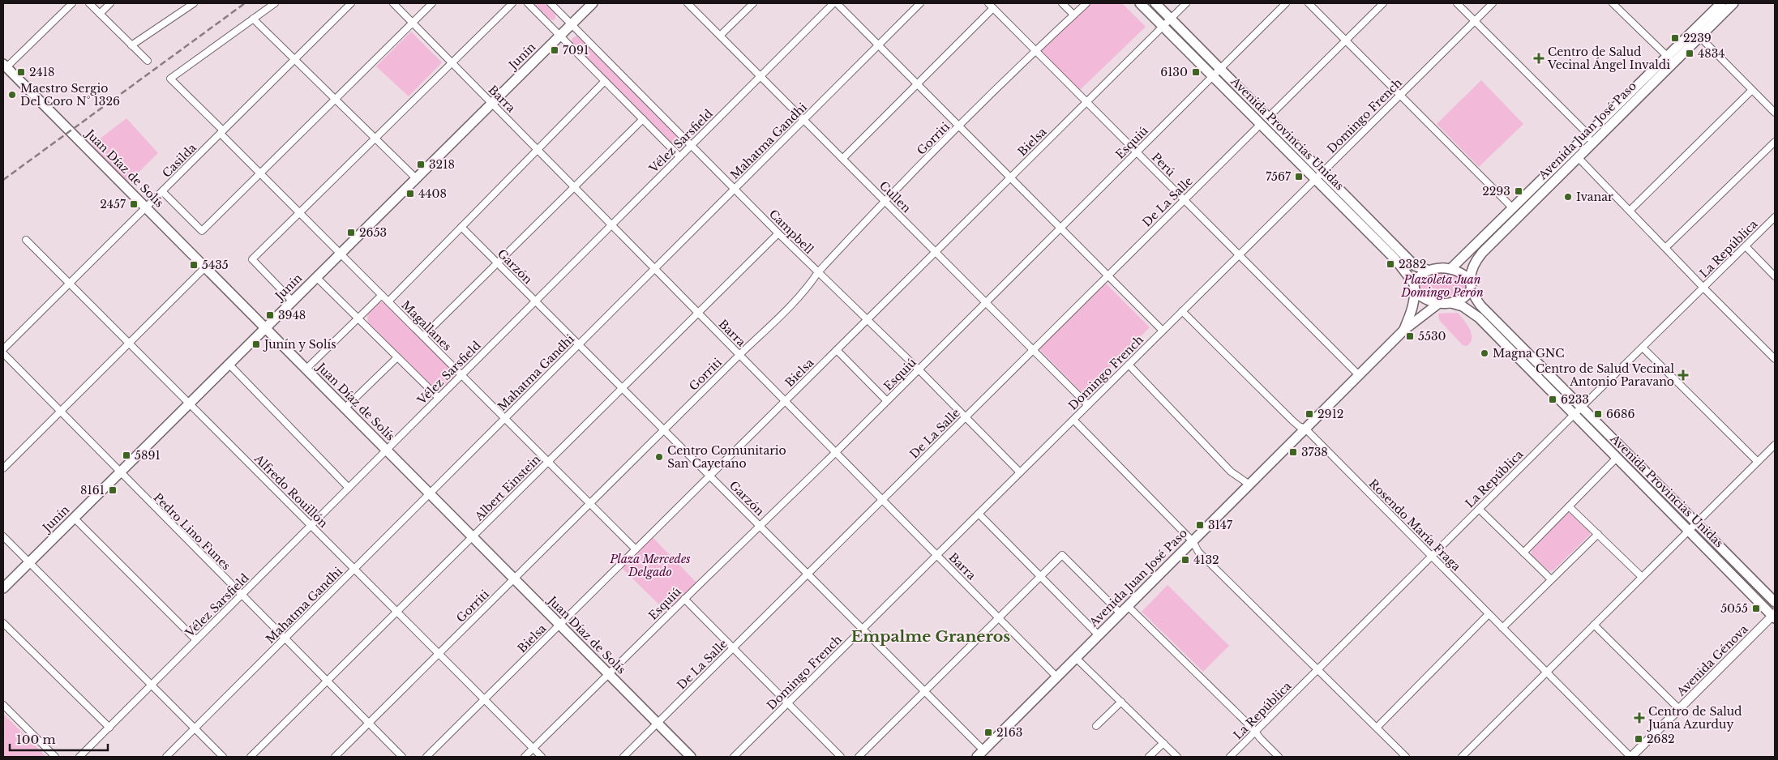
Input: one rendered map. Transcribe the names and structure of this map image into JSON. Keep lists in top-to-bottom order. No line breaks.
{"streets":{"main road":["Junín","Avenida Juan José Paso","Avenida Provincias Unidas","Juan Díaz de Solís"],"street":["Barra","Domingo French","Gorriti","Vélez Sarsfield","Mahatma Gandhi","Bielsa","Esquiú","Casilda","Perú","Cullen","De La Salle","Campbell","La República","Garzón","Magallanes","Albert Einstein","Alfredo Rouillón","Rosendo María Fraga","Pedro Lino Funes","Avenida Génova"]},"crossings":[["Junín","Barra"],["Junín","Juan Díaz de Solís"],["Junín","Campbell"],["Junín","Magallanes"],["Junín","Alfredo Rouillón"],["Junín","Pedro Lino Funes"],["Barra","Domingo French"],["Barra","Avenida Juan José Paso"],["Barra","Gorriti"],["Barra","Vélez Sarsfield"],["Barra","Mahatma Gandhi"],["Barra","Bielsa"],["Barra","Esquiú"],["Barra","De La Salle"],["Barra","Albert Einstein"],["Domingo French","Avenida Provincias Unidas"],["Domingo French","Perú"],["Domingo French","Cullen"],["Domingo French","Campbell"],["Domingo French","Garzón"],["Domingo French","Rosendo María Fraga"],["Avenida Juan José Paso","Avenida Provincias Unidas"],["Avenida Juan José Paso","Perú"],["Avenida Juan José Paso","Garzón"],["Avenida Juan José Paso","Rosendo María Fraga"],["Avenida Provincias Unidas","Bielsa"],["Avenida Provincias Unidas","Esquiú"],["Avenida Provincias Unidas","De La Salle"],["Avenida Provincias Unidas","La República"],["Avenida Provincias Unidas","Avenida Génova"],["Gorriti","Perú"],["Gorriti","Juan Díaz de Solís"],["Gorriti","Cullen"],["Gorriti","Campbell"],["Gorriti","Garzón"],["Gorriti","Magallanes"],["Gorriti","Alfredo Rouillón"],["Gorriti","Pedro Lino Funes"],["Vélez Sarsfield","Juan Díaz de Solís"],["Vélez Sarsfield","Cullen"],["Vélez Sarsfield","Campbell"],["Vélez Sarsfield","Garzón"],["Vélez Sarsfield","Magallanes"],["Vélez Sarsfield","Alfredo Rouillón"],["Vélez Sarsfield","Pedro Lino Funes"],["Mahatma Gandhi","Juan Díaz de Solís"],["Mahatma Gandhi","Cullen"],["Mahatma Gandhi","Campbell"],["Mahatma Gandhi","Garzón"],["Mahatma Gandhi","Magallanes"],["Mahatma Gandhi","Alfredo Rouillón"],["Mahatma Gandhi","Pedro Lino Funes"],["Bielsa","Perú"],["Bielsa","Juan Díaz de Solís"],["Bielsa","Cullen"],["Bielsa","Campbell"],["Bielsa","Garzón"],["Bielsa","Magallanes"],["Bielsa","Alfredo Rouillón"],["Esquiú","Perú"],["Esquiú","Juan Díaz de Solís"],["Esquiú","Cullen"],["Esquiú","Campbell"],["Esquiú","Garzón"],["Esquiú","Alfredo Rouillón"],["Casilda","Juan Díaz de Solís"],["Casilda","Magallanes"],["Casilda","Alfredo Rouillón"],["Perú","De La Salle"],["Juan Díaz de Solís","De La Salle"],["Juan Díaz de Solís","Albert Einstein"],["Cullen","De La Salle"],["De La Salle","Campbell"],["De La Salle","Garzón"],["Campbell","Albert Einstein"],["La República","Rosendo María Fraga"],["Garzón","Albert Einstein"],["Magallanes","Albert Einstein"],["Albert Einstein","Alfredo Rouillón"],["Albert Einstein","Pedro Lino Funes"],["Rosendo María Fraga","Avenida Génova"]],"districts":["Empalme Graneros"],"parks":["Plazoleta Juan Domingo Perón","Plaza Mercedes Delgado"],"places":{"transit":["2239","7091","4834","2418","6130","3218","7567","2293","4408","2457","2653","2382","5435","3948","5530","Junín y Solís","6233","2912","6686","3738","5891","8161","3147","4132","5055","2163","2682"],"health":["Centro de Salud Vecinal Ángel Invaldi","Centro de Salud Vecinal Antonio Paravano","Centro de Salud Juana Azurduy"],"other":["Maestro Sergio Del Coro N° 1326","Ivanar","Magna GNC","Centro Comunitario San Cayetano"]},"scale_bar":"100 m"}
